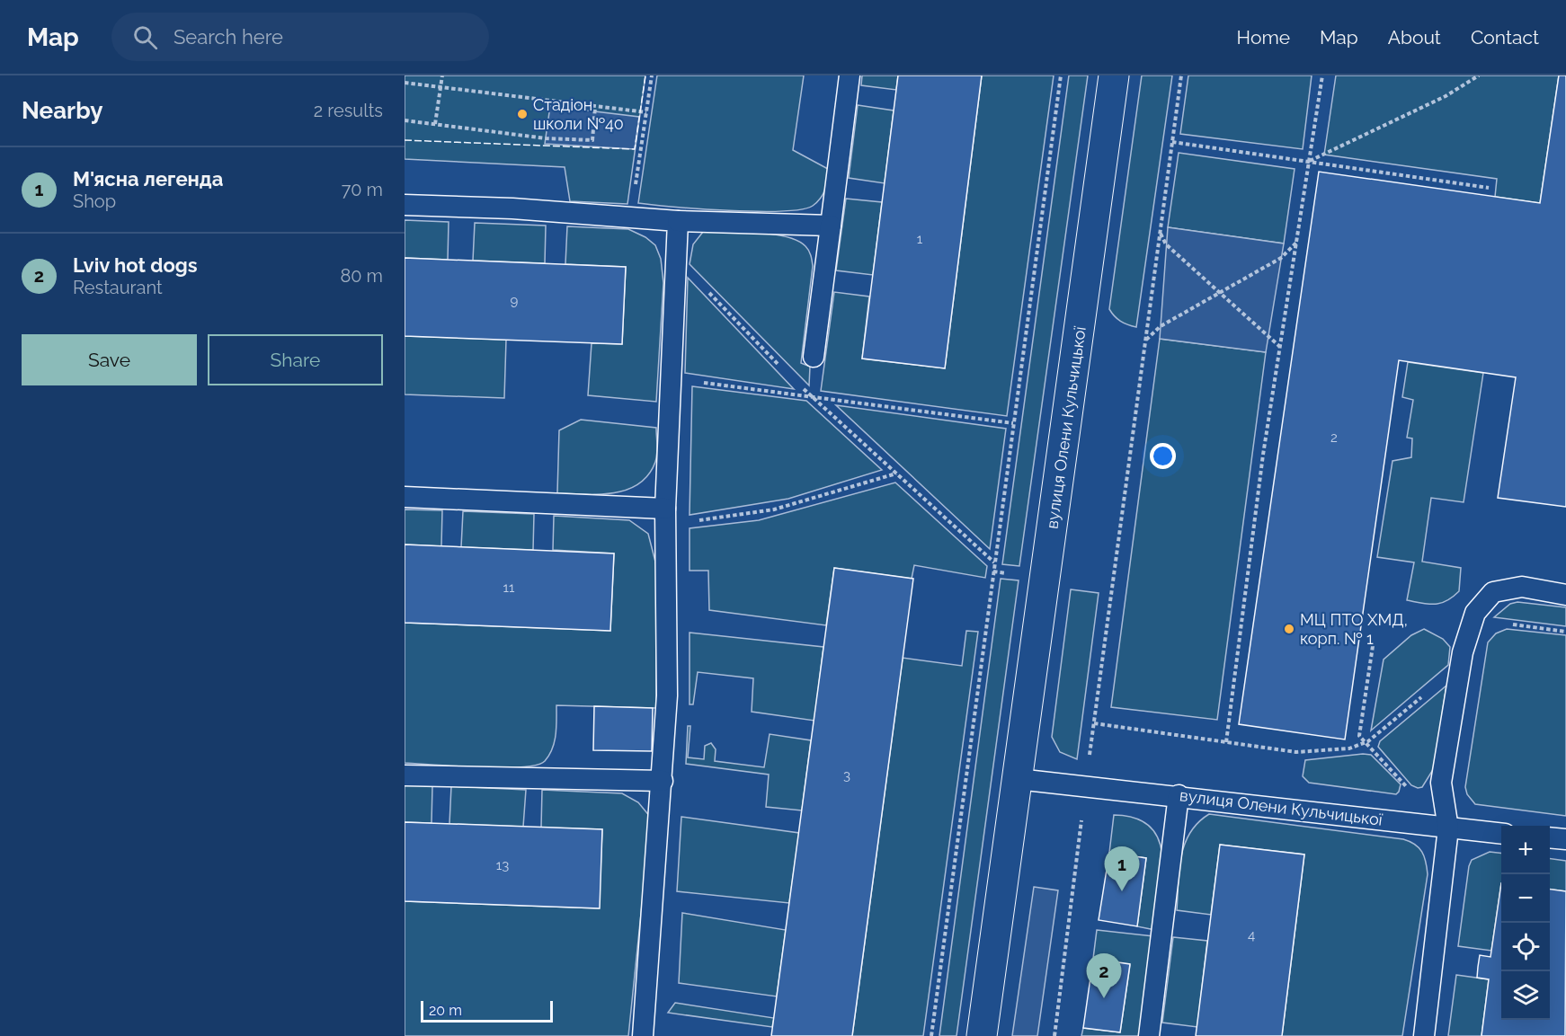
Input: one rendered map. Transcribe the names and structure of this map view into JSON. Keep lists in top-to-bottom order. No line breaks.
{"streets":{"street":["вулиця Олени Кульчицької"]},"places":["Стадіон школи №40","МЦ ПТО ХМД, корп. № 1"],"house_numbers":["1","9","2","11","3","13","4"],"scale_bar":"20 m","page":{"header":"Map","search":"Search here","nav":["Home","Map","About","Contact"],"heading":["Nearby","2 results"],"list":[{"mark":"1","name":"М'ясна легенда","note":"Shop","value":"70 m"},{"mark":"2","name":"Lviv hot dogs","note":"Restaurant","value":"80 m"}],"buttons":["Save","Share"],"map_buttons":["+","−"],"pins":["1","2"],"scale":"20 m"}}
